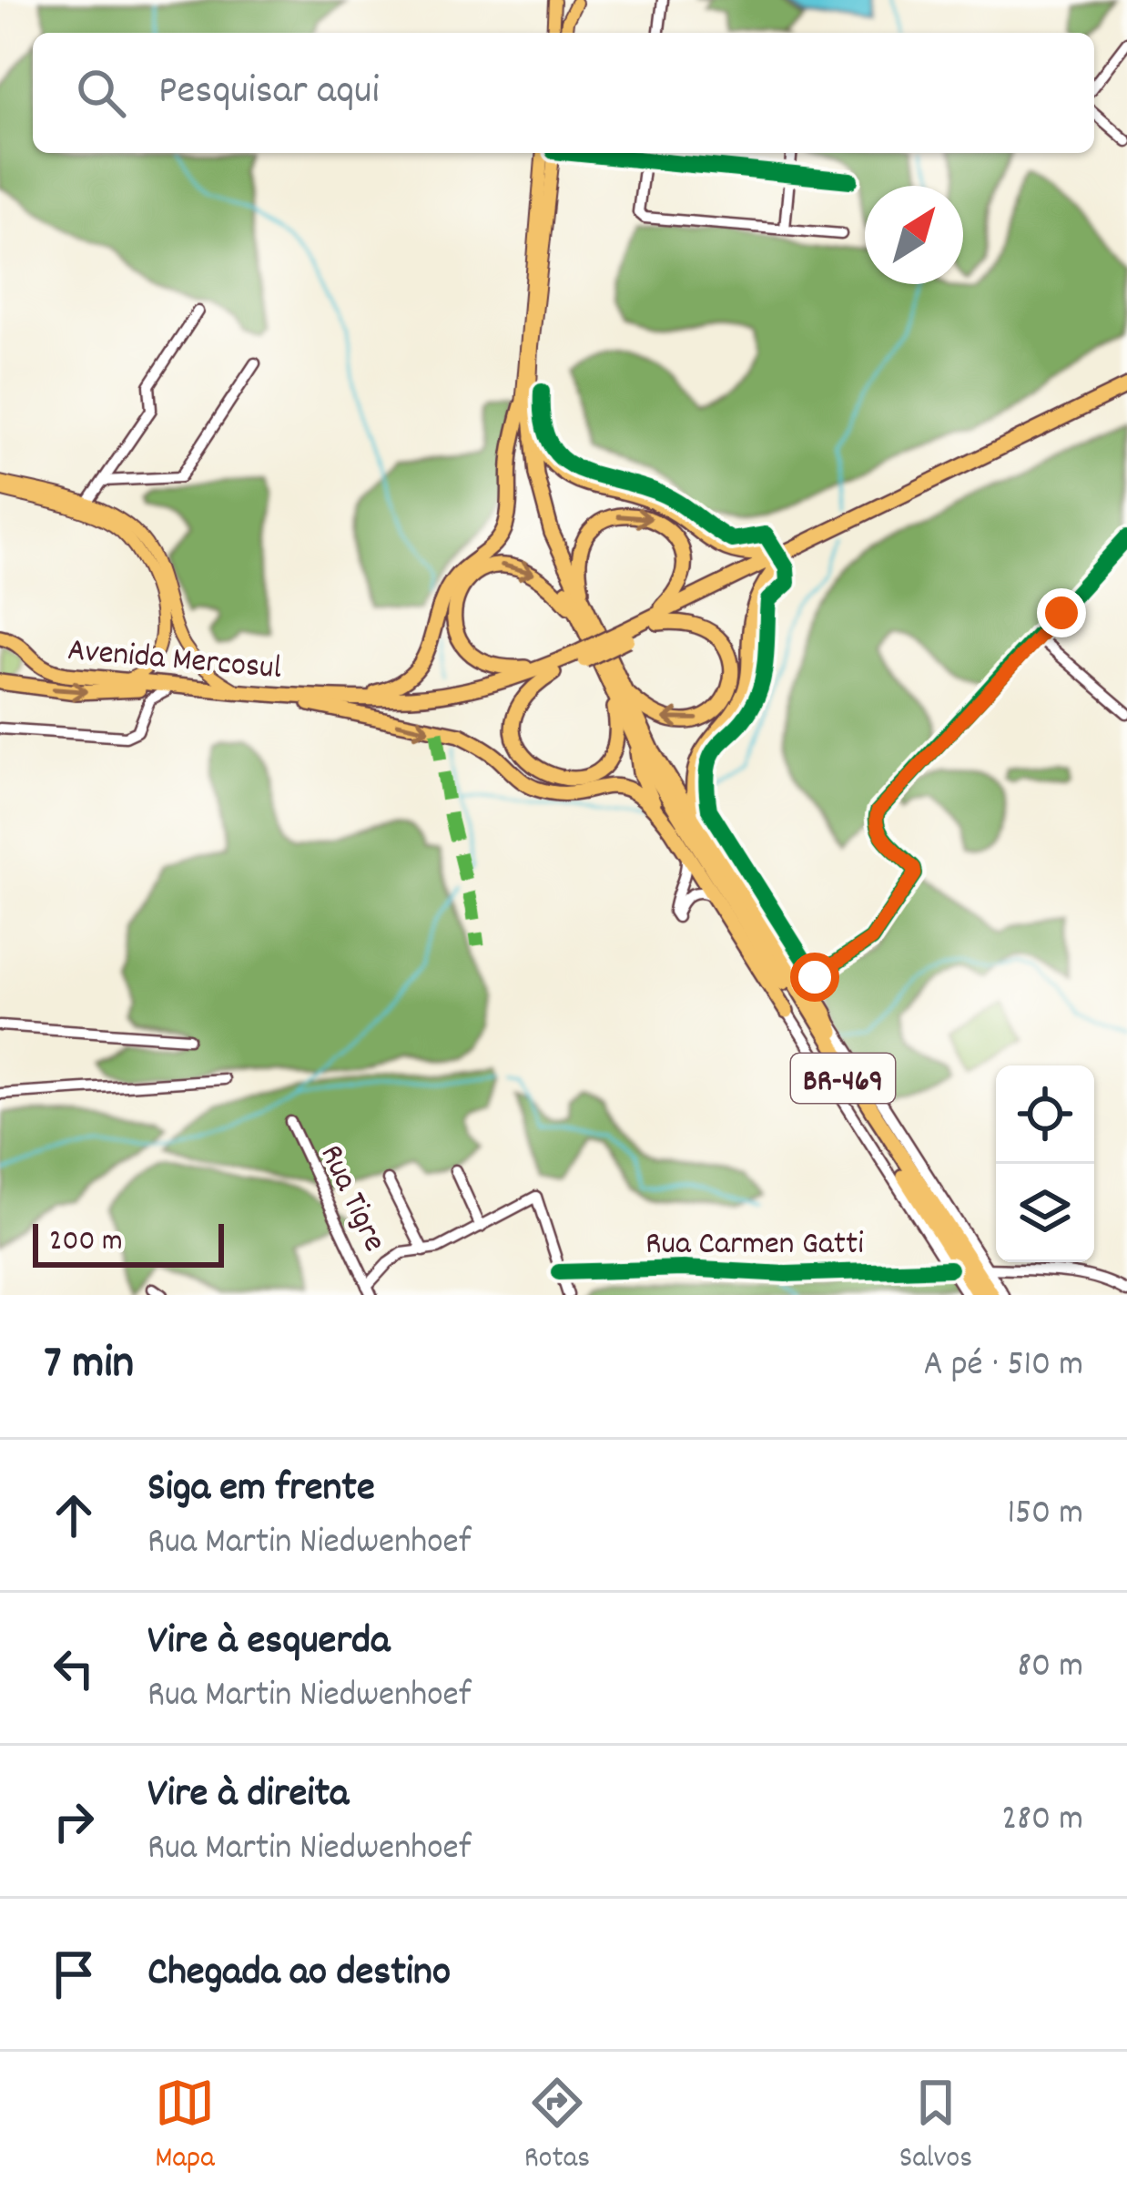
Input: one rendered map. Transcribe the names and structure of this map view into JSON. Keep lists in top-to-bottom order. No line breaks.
{"streets":{"highway":["Avenida Mercosul","BR-469"],"street":["Rua Tigre","Rua Carmen Gatti"]},"scale_bar":"200 m","north":"top right","page":{"search":"Pesquisar aqui","scale":"200 m","heading":["7 min","A pé · 510 m"],"list":[["Siga em frente","Rua Martin Niedwenhoef","150 m"],["Vire à esquerda","Rua Martin Niedwenhoef","80 m"],["Vire à direita","Rua Martin Niedwenhoef","280 m"],"Chegada ao destino"],"nav":["Mapa","Rotas","Salvos"]}}
